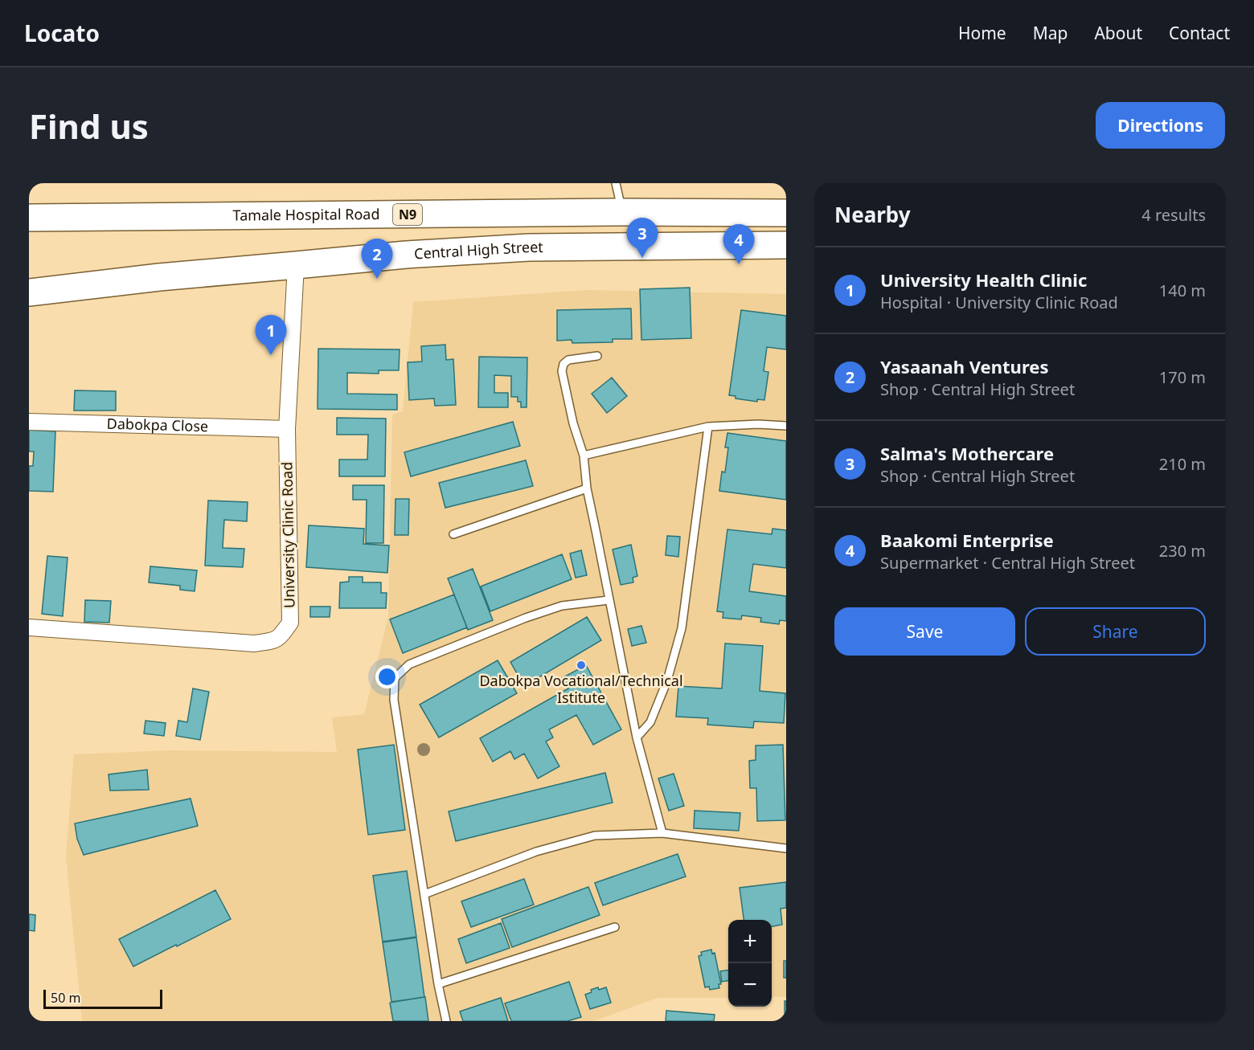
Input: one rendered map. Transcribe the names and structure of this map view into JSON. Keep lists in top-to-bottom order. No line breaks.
{"streets":{"highway":["N9","Tamale Hospital Road","Central High Street"],"street":["Dabokpa Close","University Clinic Road"]},"crossings":[["Central High Street","University Clinic Road"],["Dabokpa Close","University Clinic Road"]],"places":["Dabokpa Vocational/Technical Istitute"],"scale_bar":"50 m","page":{"header":"Locato","nav":["Home","Map","About","Contact"],"buttons":["Directions",["Save","Share"]],"title":"Find us","heading":["Nearby","4 results"],"pins":["3","4","2","1"],"list":[{"mark":"1","name":"University Health Clinic","note":"Hospital · University Clinic Road","value":"140 m"},{"mark":"2","name":"Yasaanah Ventures","note":"Shop · Central High Street","value":"170 m"},{"mark":"3","name":"Salma's Mothercare","note":"Shop · Central High Street","value":"210 m"},{"mark":"4","name":"Baakomi Enterprise","note":"Supermarket · Central High Street","value":"230 m"}],"map_buttons":["+","−"],"scale":"50 m"}}
